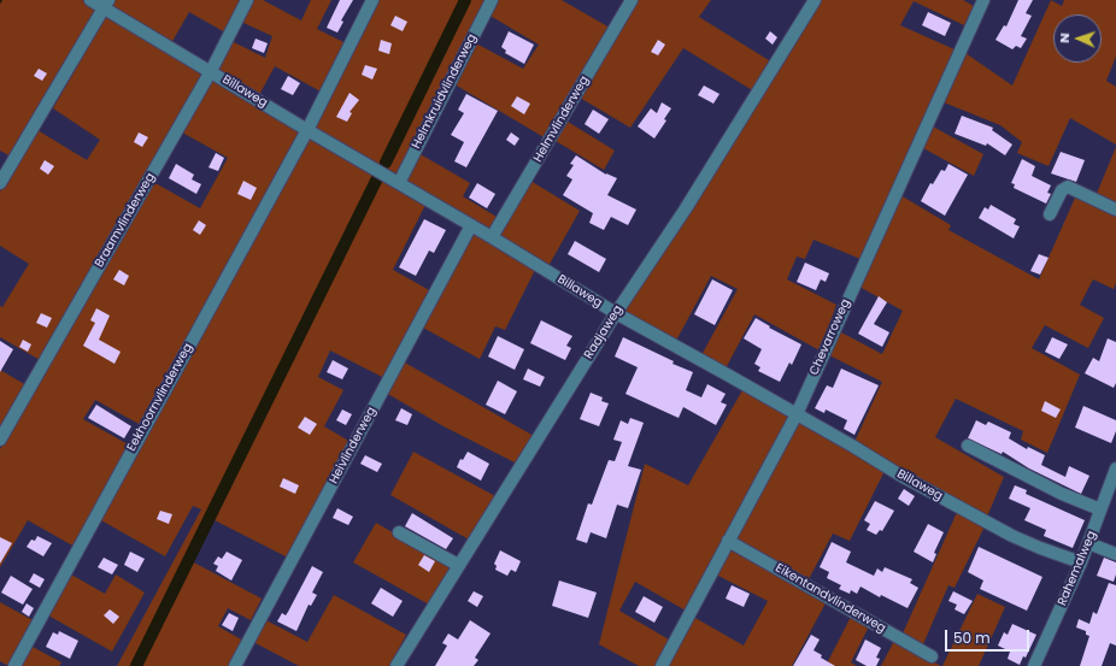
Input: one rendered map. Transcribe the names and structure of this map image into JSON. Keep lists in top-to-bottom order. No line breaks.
{"streets":{"street":["Billaweg","Helmkruidvlinderweg","Helmvlinderweg","Braamvlinderweg","Radjaweg","Chevarroweg","Eekhoornvlinderweg","Heivlinderweg","Rahemalweg","Eikentandvlinderweg"]},"crossings":[["Billaweg","Helmkruidvlinderweg"],["Billaweg","Helmvlinderweg"],["Billaweg","Braamvlinderweg"],["Billaweg","Radjaweg"],["Billaweg","Chevarroweg"],["Billaweg","Eekhoornvlinderweg"],["Billaweg","Heivlinderweg"],["Billaweg","Rahemalweg"],["Chevarroweg","Eikentandvlinderweg"]],"scale_bar":"50 m","north":"left"}
